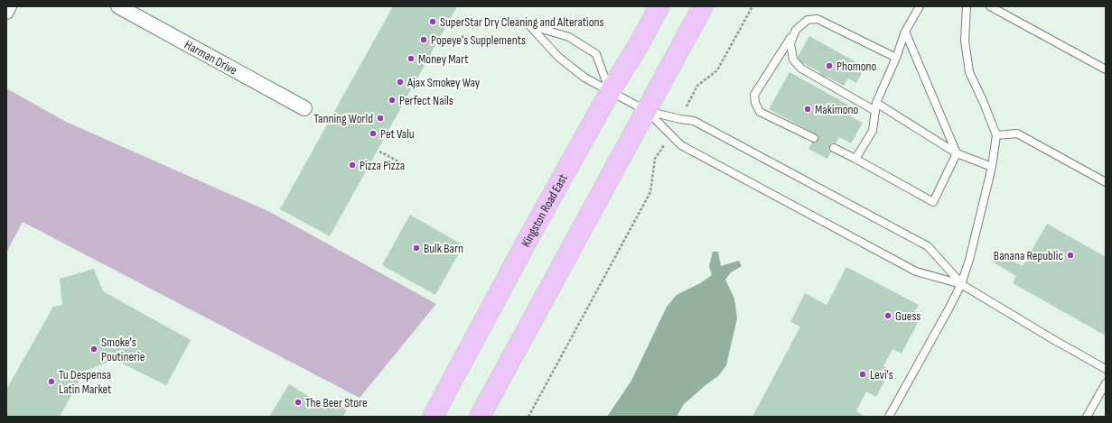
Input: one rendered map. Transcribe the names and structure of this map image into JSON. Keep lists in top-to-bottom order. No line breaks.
{"streets":{"main road":["Kingston Road East"],"street":["Harman Drive"]},"places":["SuperStar Dry Cleaning and Alterations","Popeye's Supplements","Money Mart","Phomono","Ajax Smokey Way","Perfect Nails","Makimono","Tanning World","Pet Valu","Pizza Pizza","Bulk Barn","Banana Republic","Guess","Smoke's Poutinerie","Levi's","Tu Despensa Latin Market","The Beer Store"]}
